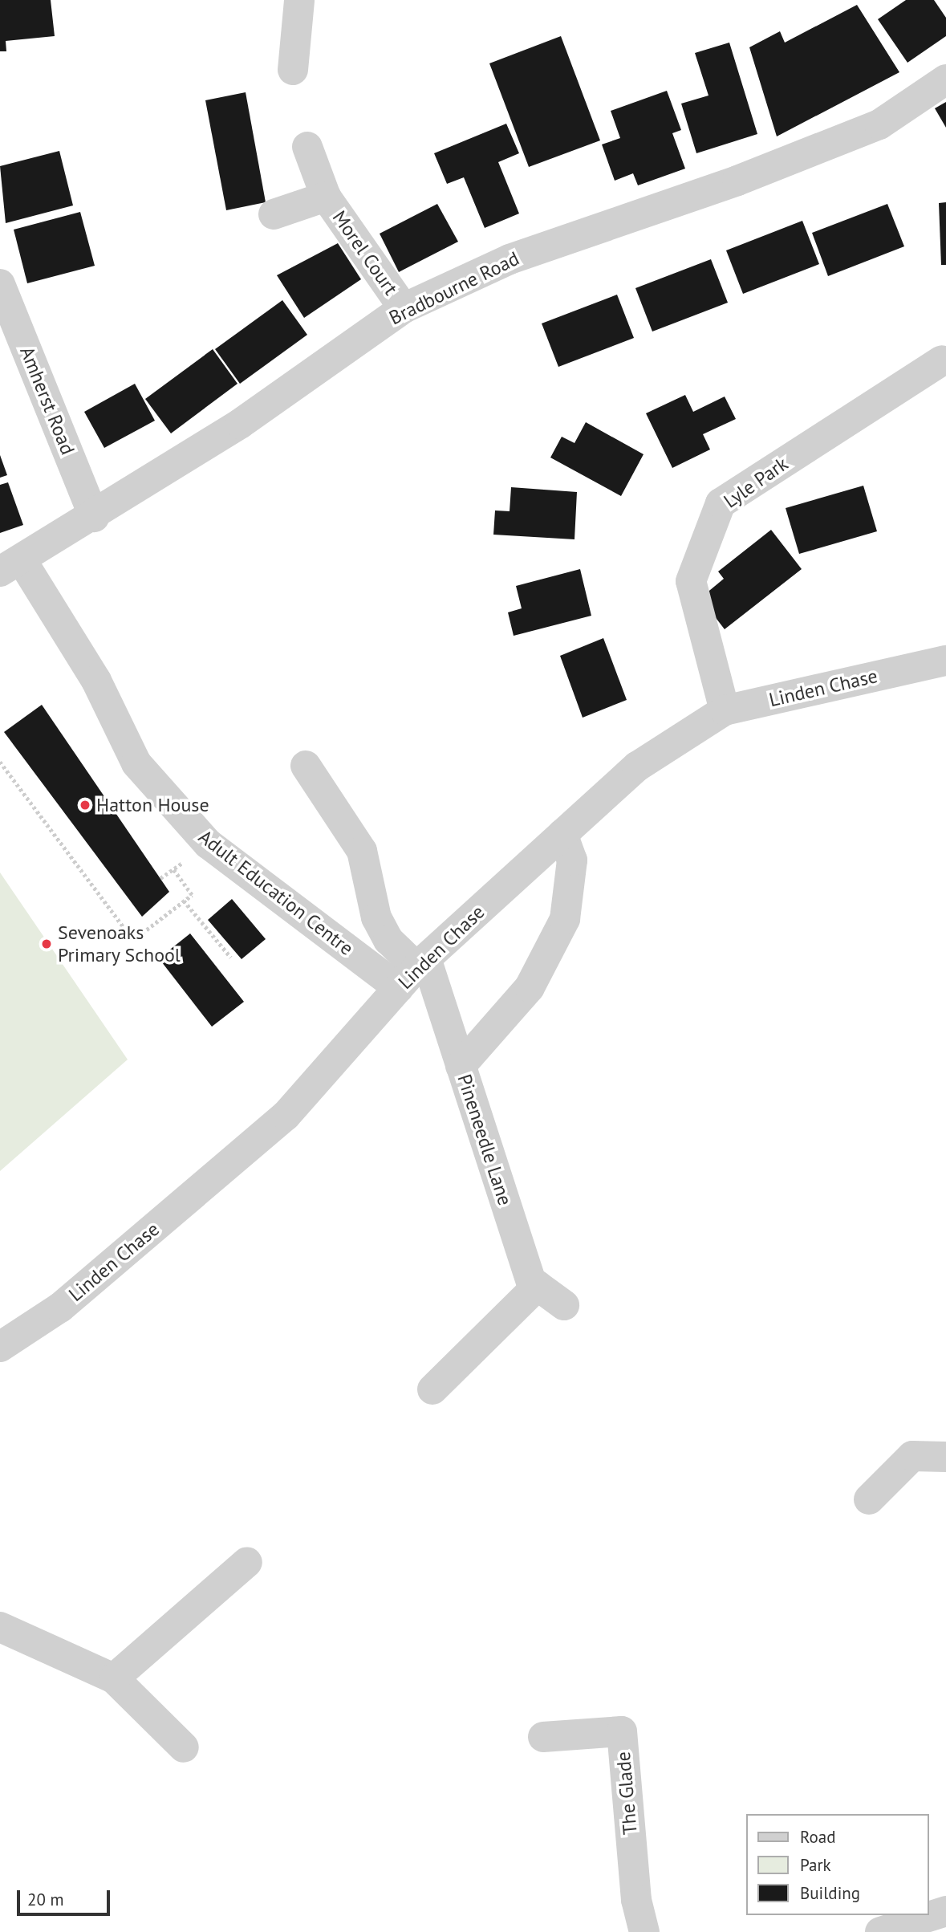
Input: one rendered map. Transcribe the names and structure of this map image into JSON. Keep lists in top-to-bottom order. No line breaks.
{"streets":{"street":["Morel Court","Bradbourne Road","Amherst Road","Lyle Park","Linden Chase","Adult Education Centre","Pineneedle Lane","The Glade"]},"crossings":[["Morel Court","Bradbourne Road"],["Bradbourne Road","Amherst Road"],["Bradbourne Road","Adult Education Centre"],["Lyle Park","Linden Chase"],["Linden Chase","Adult Education Centre"],["Linden Chase","Pineneedle Lane"],["Adult Education Centre","Pineneedle Lane"]],"places":["Hatton House","Sevenoaks Primary School"],"legend":["Road","Park","Building"],"scale_bar":"20 m"}
